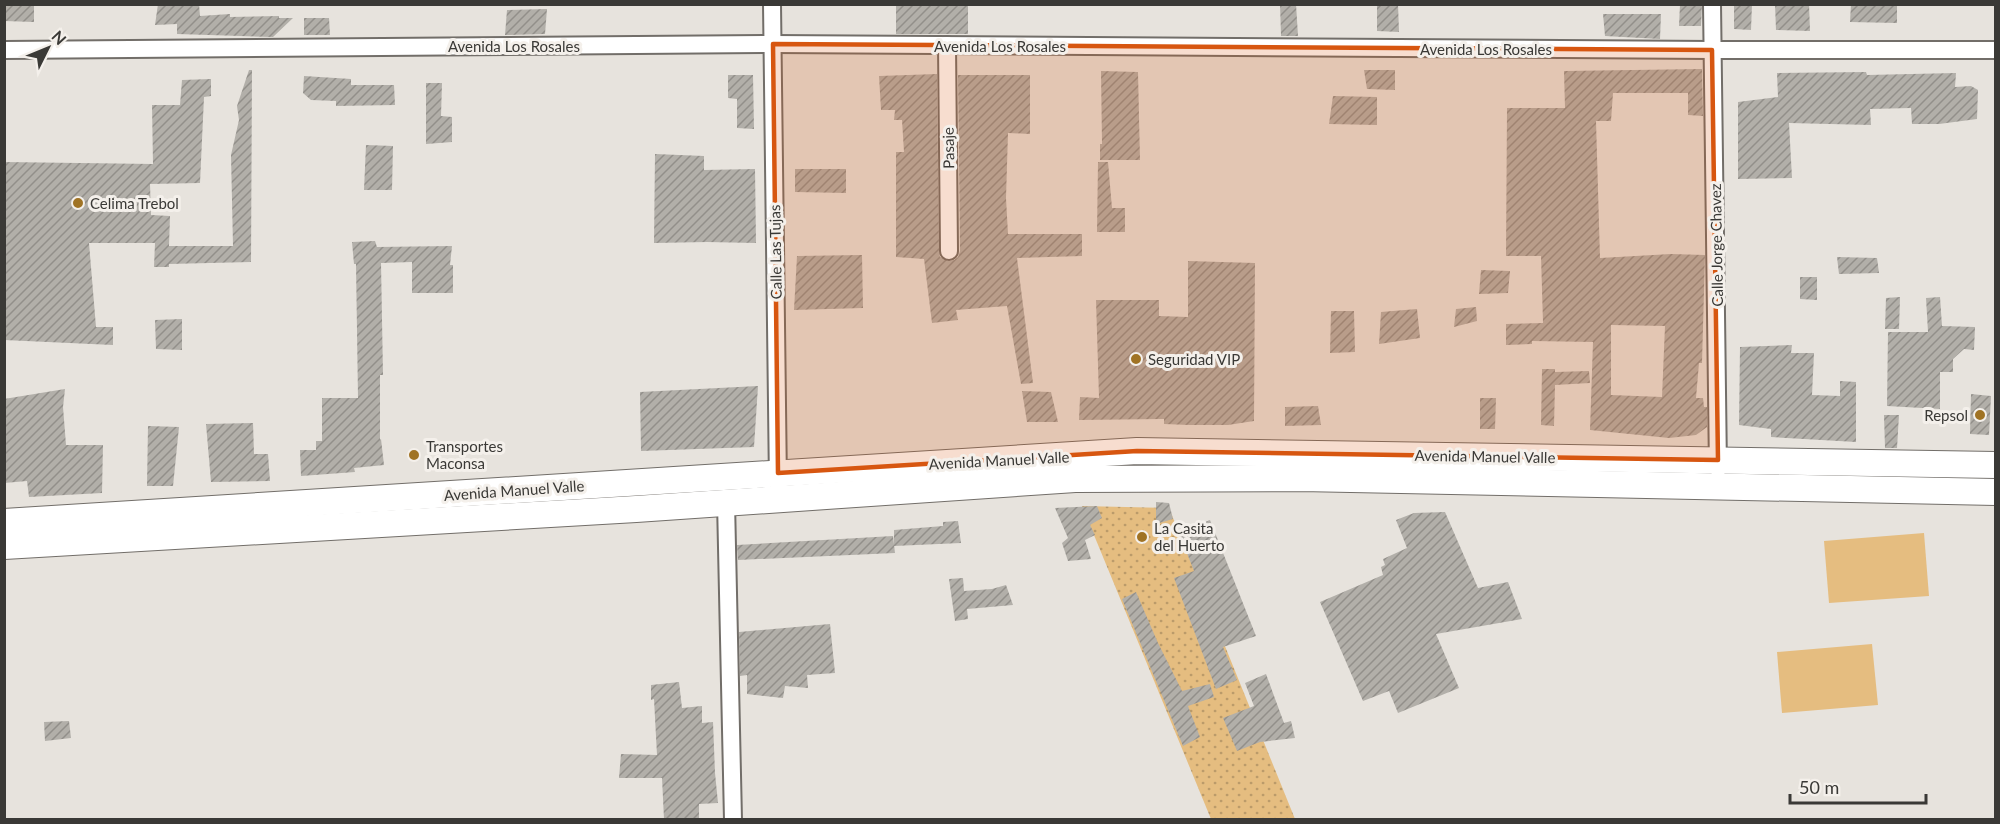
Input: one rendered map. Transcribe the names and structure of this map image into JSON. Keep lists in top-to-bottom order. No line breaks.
{"streets":{"main road":["Avenida Manuel Valle"],"street":["Avenida Los Rosales","Pasaje","Calle Jorge Chavez","Calle Las Tujas"]},"crossings":[["Avenida Los Rosales","Pasaje"],["Avenida Los Rosales","Calle Jorge Chavez"],["Avenida Los Rosales","Calle Las Tujas"],["Calle Jorge Chavez","Avenida Manuel Valle"],["Calle Las Tujas","Avenida Manuel Valle"]],"places":["Celima Trebol","Seguridad VIP","Repsol","Transportes Maconsa","La Casita del Huerto"],"scale_bar":"50 m","north":"top right"}
